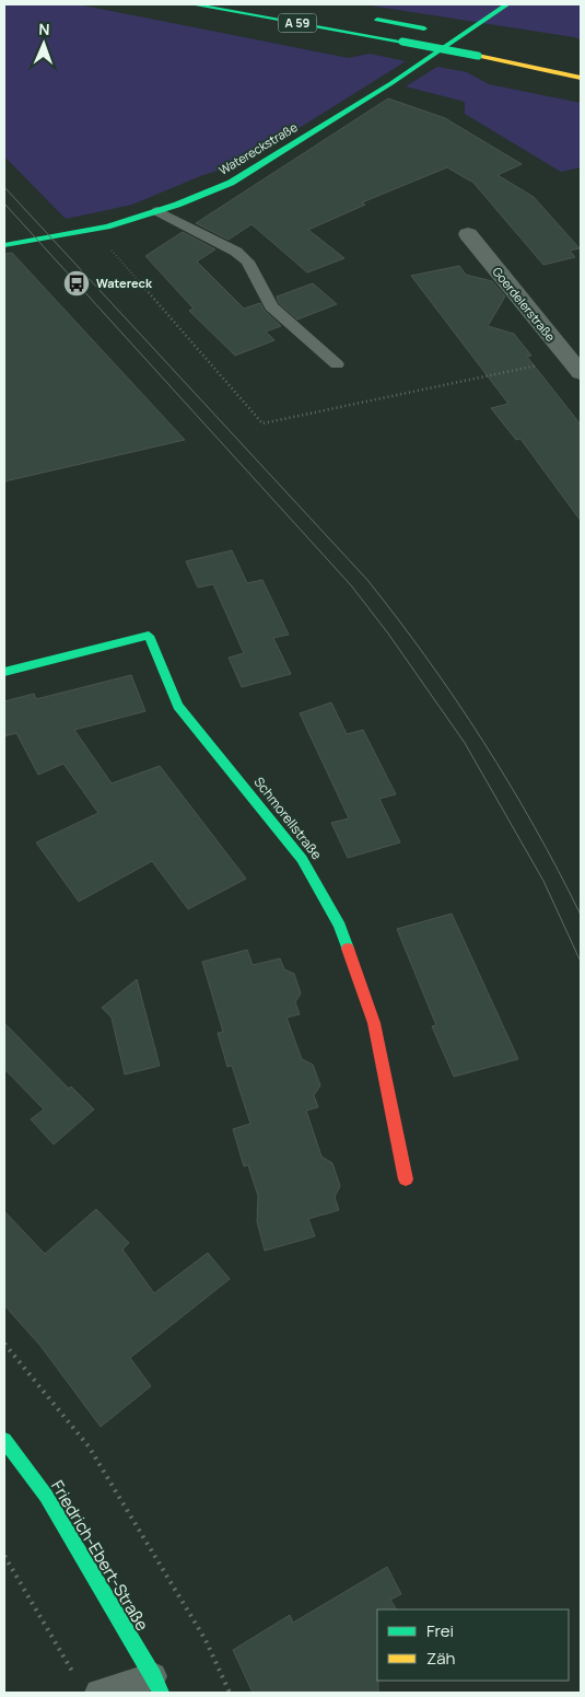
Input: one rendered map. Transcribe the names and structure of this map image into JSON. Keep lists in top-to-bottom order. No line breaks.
{"streets":{"main road":["A 59","Watereckstraße","Schmorellstraße","Friedrich-Ebert-Straße"],"street":["Goerdelerstraße"]},"places":{"bus stop":["Watereck"]},"legend":["Frei","Zäh"],"north":"top"}
